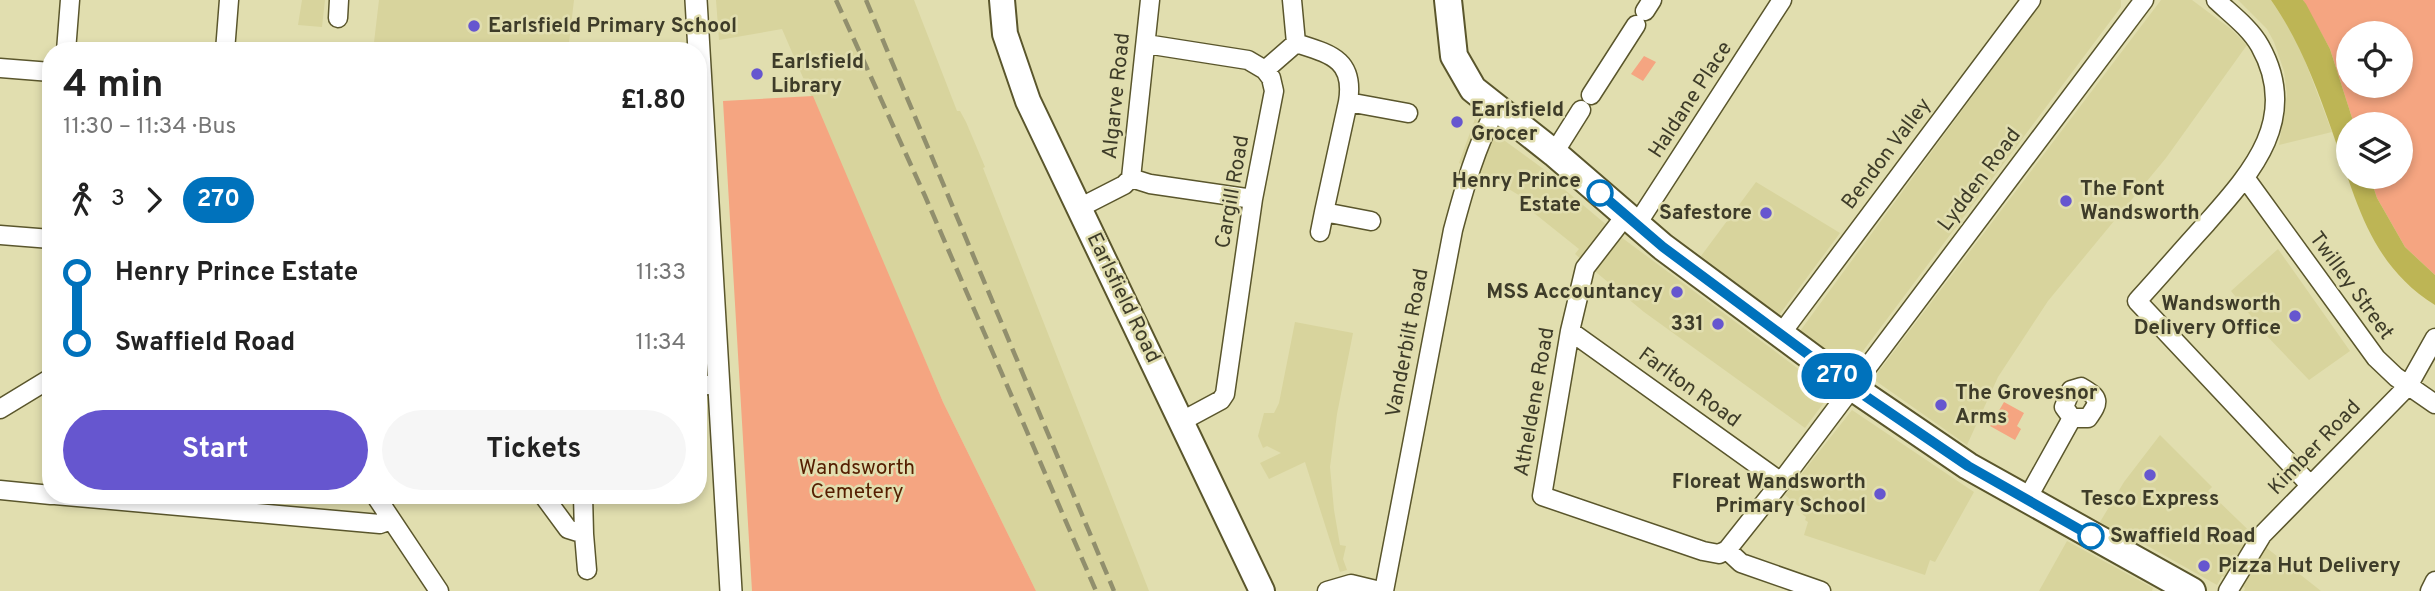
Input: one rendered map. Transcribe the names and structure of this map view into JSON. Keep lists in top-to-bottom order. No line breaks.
{"streets":{"main road":["Earlsfield Road"],"street":["Algarve Road","Haldane Place","Bendon Valley","Lydden Road","Cargill Road","Twilley Street","Vanderbilt Road","Farlton Road","Atheldene Road","Kimber Road"]},"crossings":[["Algarve Road","Earlsfield Road"],["Haldane Place","Atheldene Road"],["Cargill Road","Earlsfield Road"],["Twilley Street","Kimber Road"],["Farlton Road","Atheldene Road"]],"parks":["Wandsworth Cemetery"],"places":["Earlsfield Primary School","Earlsfield Library","Earlsfield Grocer","Henry Prince Estate","The Font Wandsworth","Safestore","MSS Accountancy","Wandsworth Delivery Office","331","The Grovesnor Arms","Tesco Express","Floreat Wandsworth Primary School","Swaffield Road","Pizza Hut Delivery"],"lines":["bus line 270"],"page":{"on_map":"270","heading":["4 min","11:30 – 11:34 · Bus","£1.80"],"legs":["3","270"],"list":[{"name":"Henry Prince Estate","value":"11:33"},{"name":"Swaffield Road","value":"11:34"}],"buttons":["Start","Tickets"]}}
